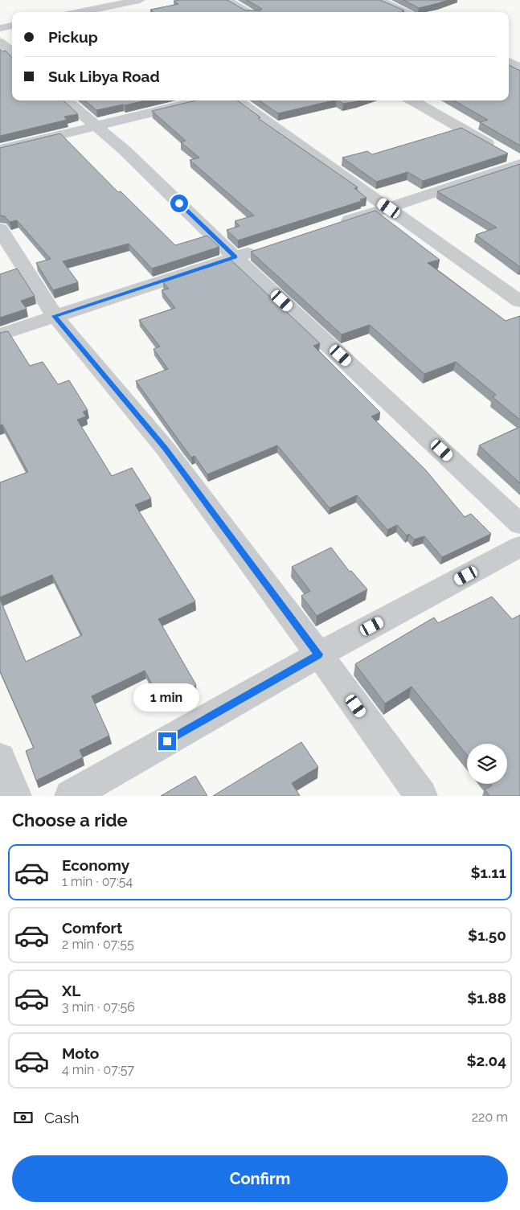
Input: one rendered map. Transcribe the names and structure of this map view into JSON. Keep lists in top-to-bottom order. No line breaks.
{"page":{"banner":["Pickup","Suk Libya Road"],"bubble":"1 min","heading":"Choose a ride","list":[{"name":"Economy","note":"1 min · 07:54","value":"$1.11"},{"name":"Comfort","note":"2 min · 07:55","value":"$1.50"},{"name":"XL","note":"3 min · 07:56","value":"$1.88"},{"name":"Moto","note":"4 min · 07:57","value":"$2.04"}],"pay":["Cash","220 m"],"buttons":"Confirm"}}
